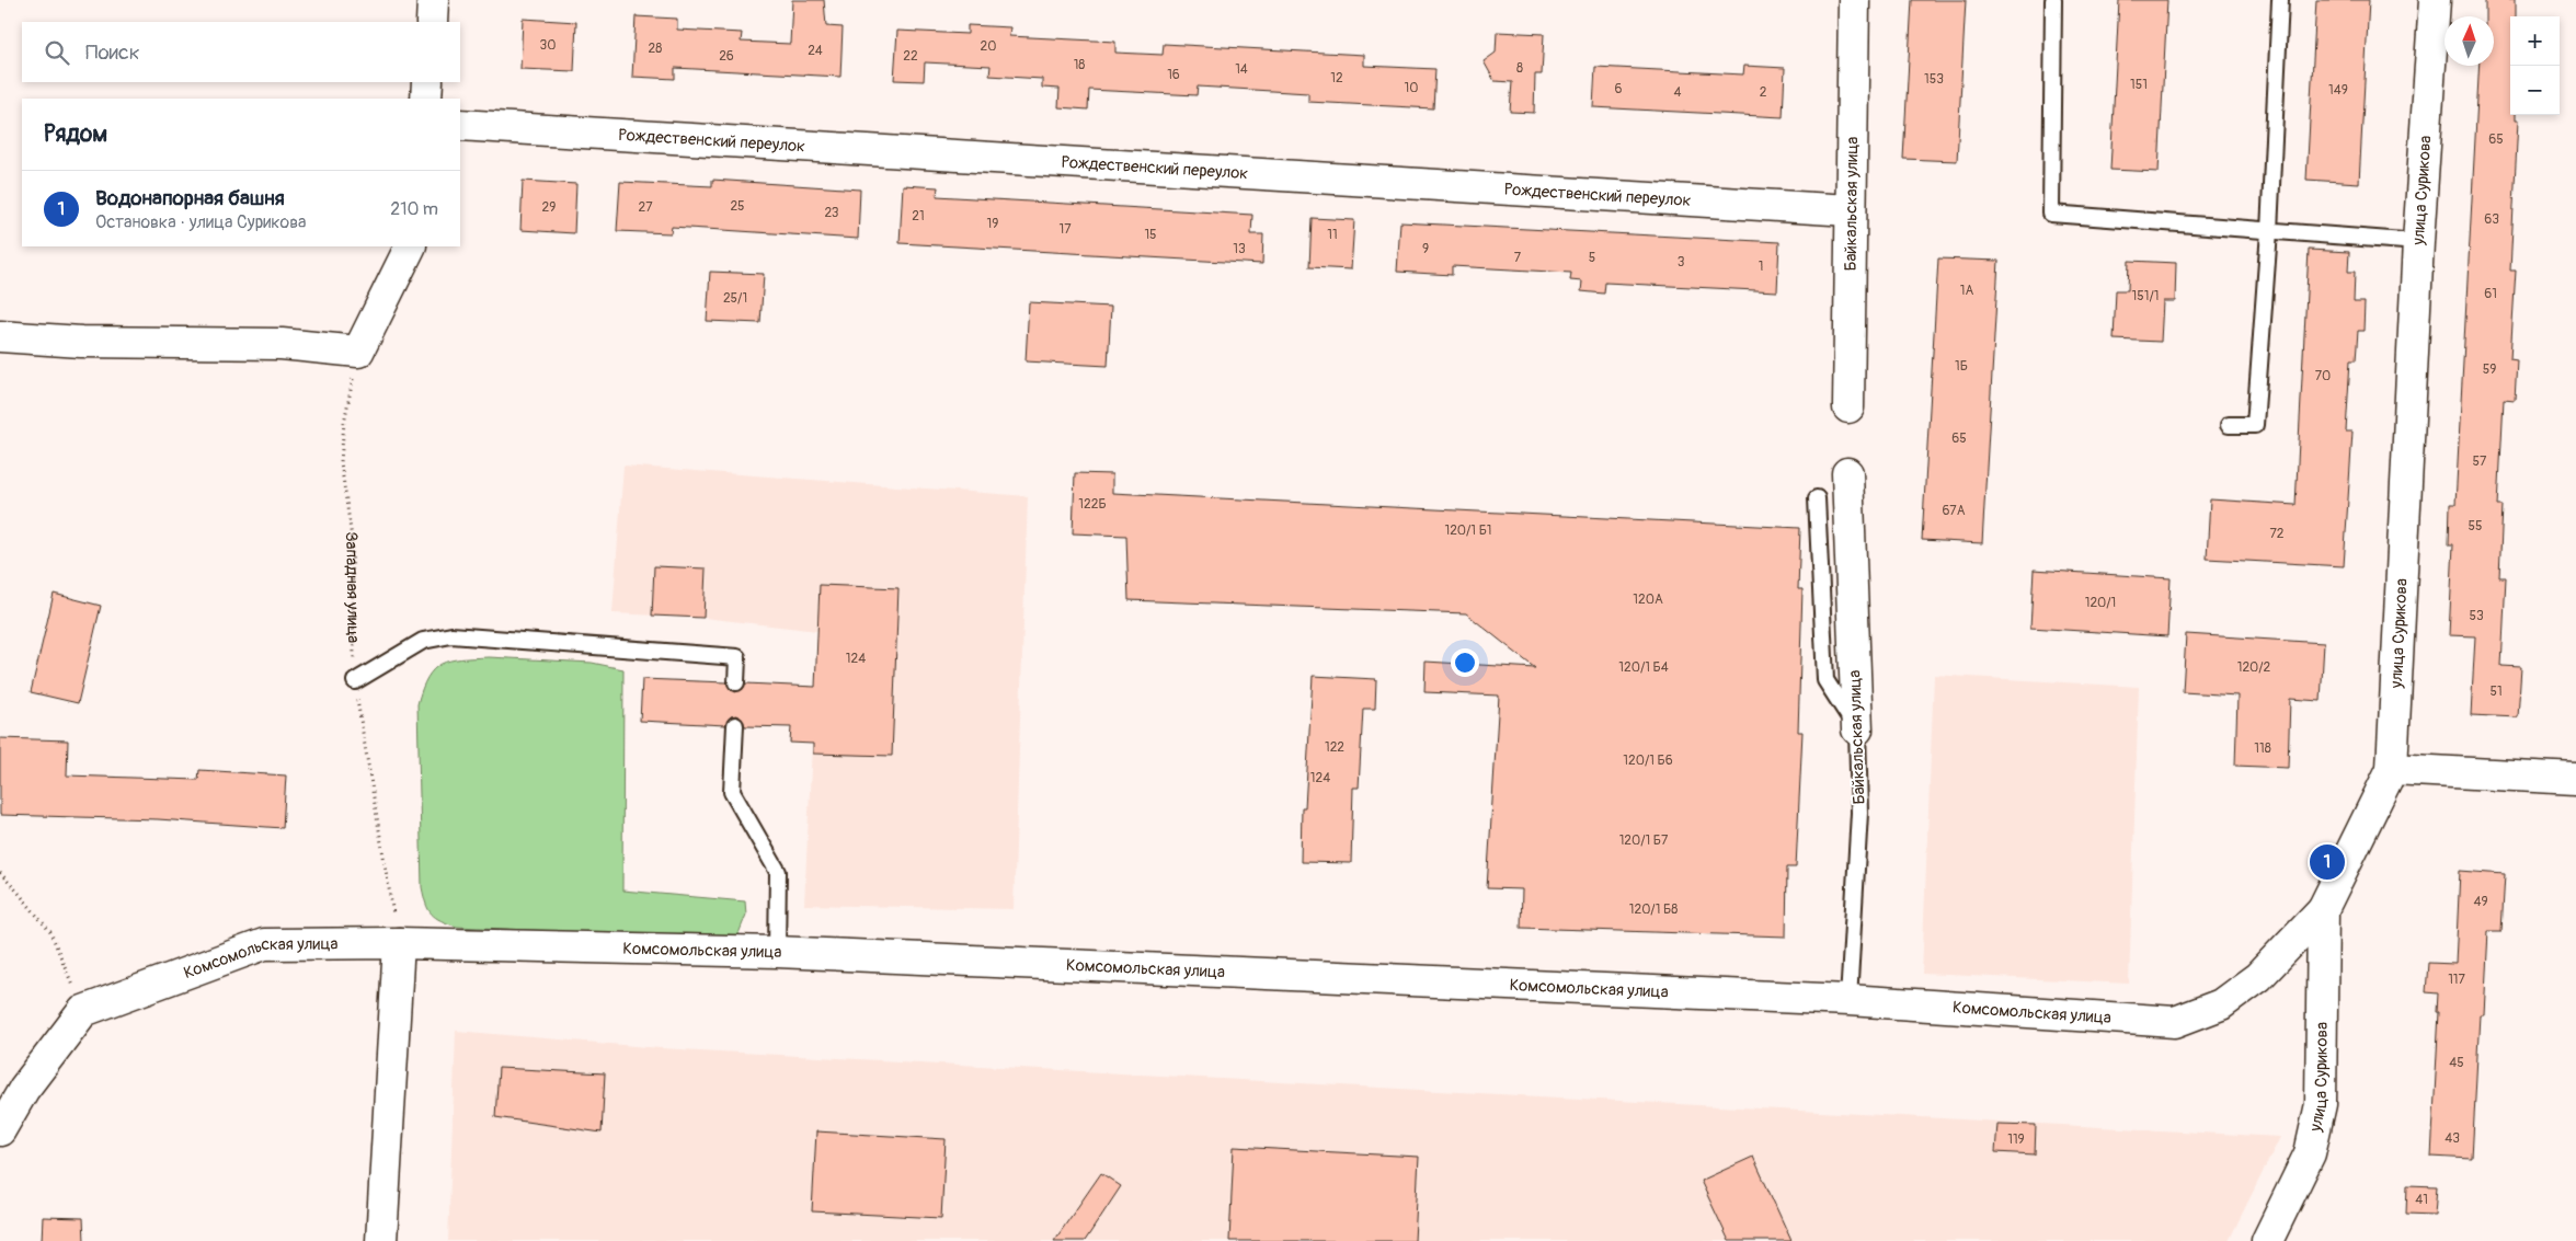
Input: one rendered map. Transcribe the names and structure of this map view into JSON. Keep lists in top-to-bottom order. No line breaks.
{"streets":{"street":["Рождественский переулок","улица Сурикова","Байкальская улица","Комсомольская улица"],"path":["Западная улица"]},"crossings":[["Рождественский переулок","Байкальская улица"],["улица Сурикова","Комсомольская улица"],["Байкальская улица","Комсомольская улица"],["Западная улица","Комсомольская улица"]],"house_numbers":["30","20","28","24","26","22","18","8","14","16","12","153","151","10","6","149","4","2","65","25","29","27","23","21","63","19","17","15","11","13","9","7","5","3","1","1А","61","151/1","25/1","1Б","59","70","65","57","122Б","67А","55","120/1 Б1","72","120А","120/1","53","124","120/1 Б4","120/2","51","122","118","120/1 Б6","124","120/1 Б7","49","120/1 Б8","117","45","43","119","41"],"north":"top","page":{"map_buttons":["+","−"],"search":"Поиск","heading":"Рядом","list":[{"mark":"1","name":"Водонапорная башня","note":"Остановка · улица Сурикова","value":"210 m"}],"pins":"1"}}
